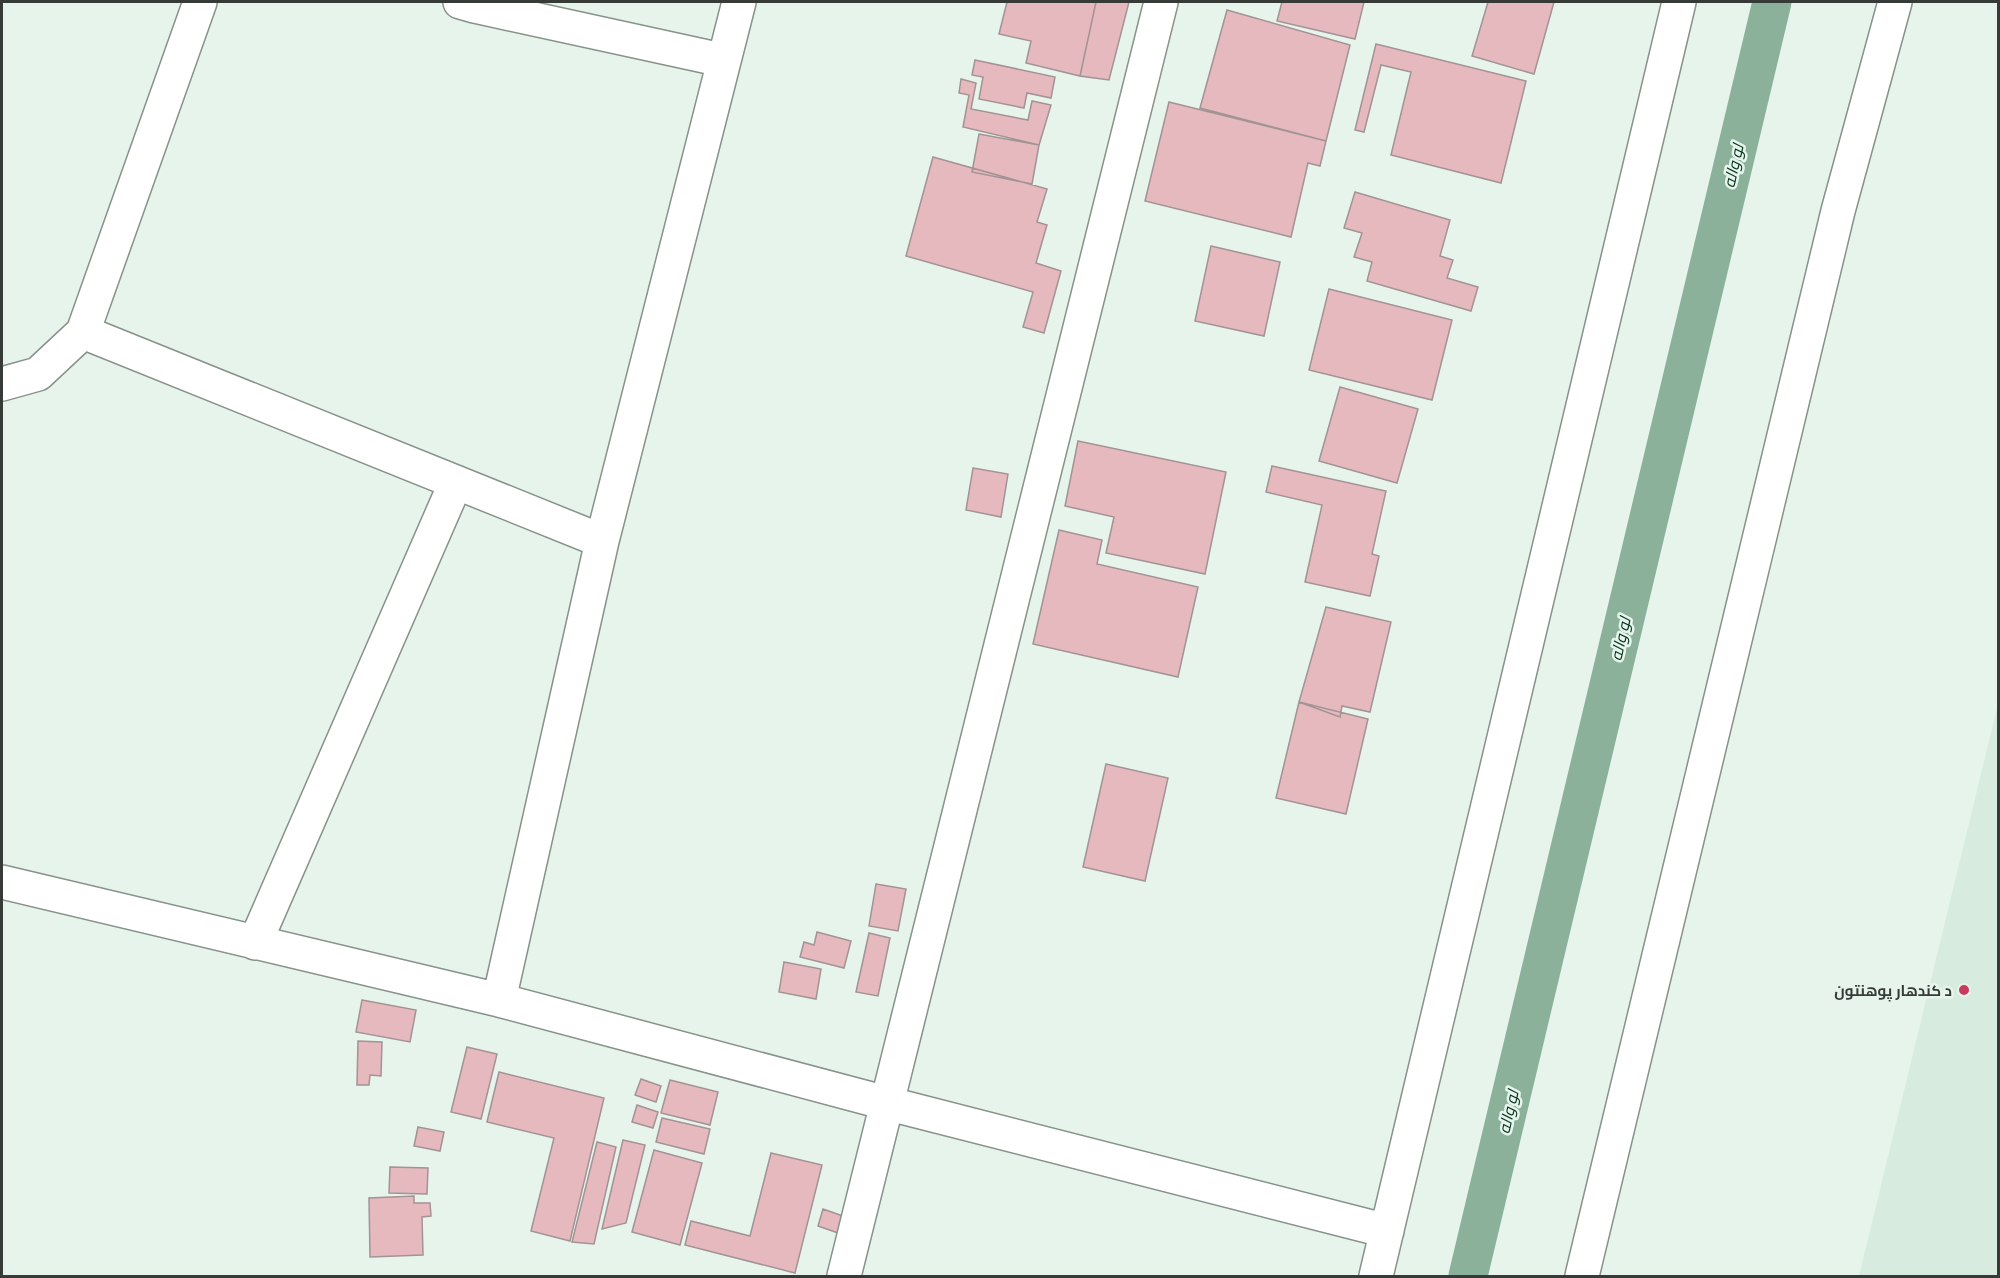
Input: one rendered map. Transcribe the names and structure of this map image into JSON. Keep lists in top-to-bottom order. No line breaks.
{"water":["لو واله"],"places":["د کندهار پوهنتون"]}
